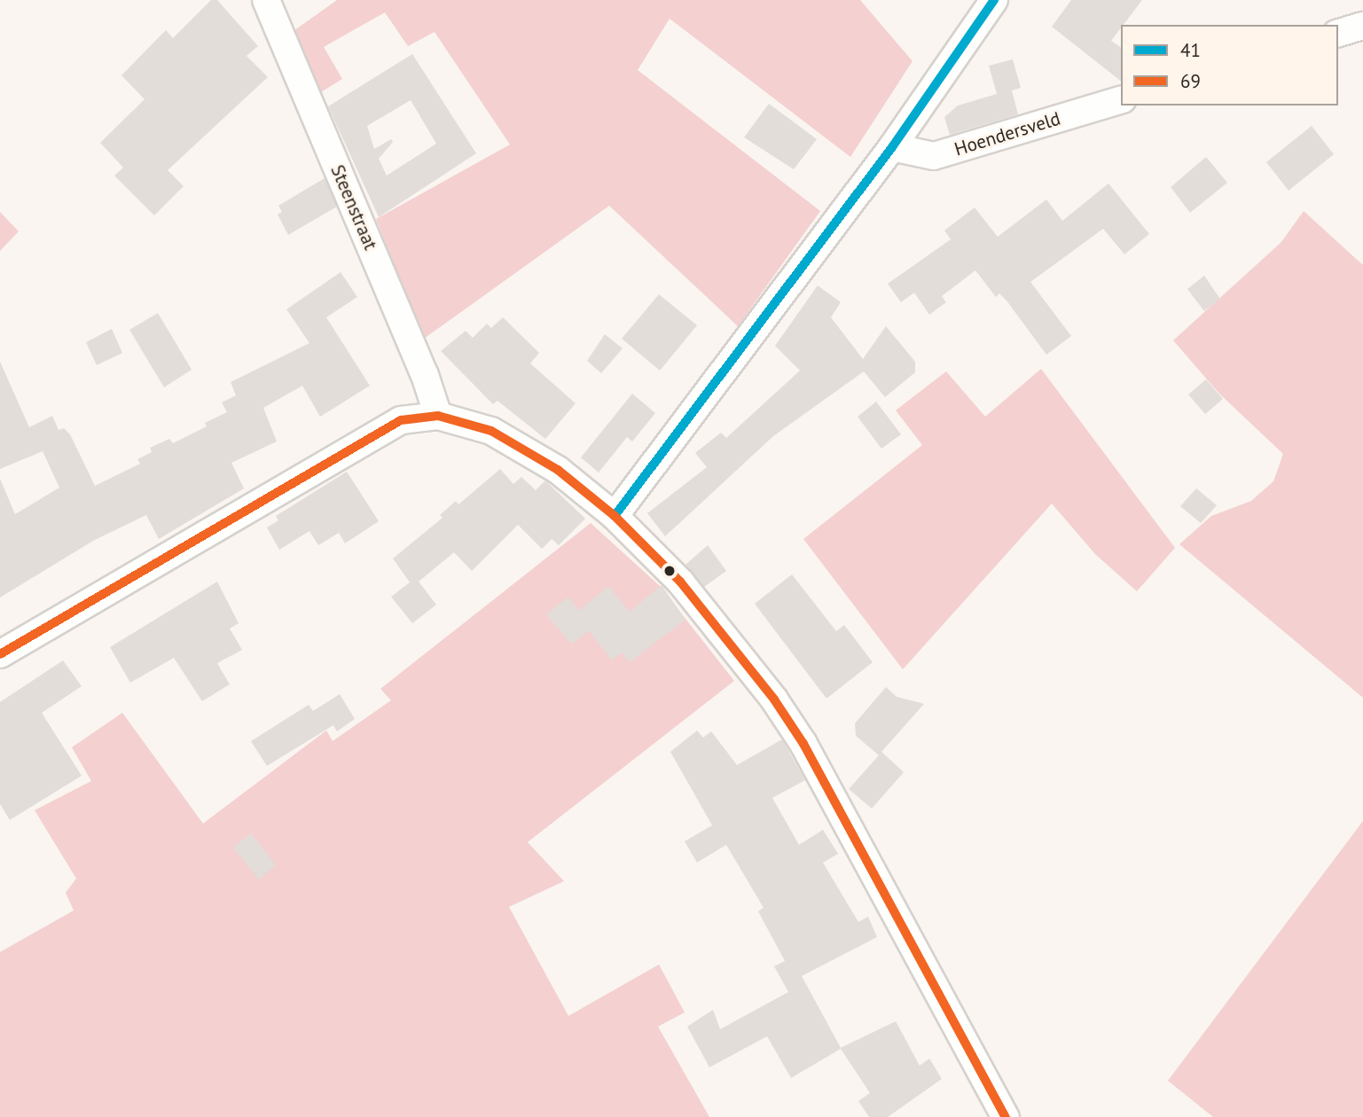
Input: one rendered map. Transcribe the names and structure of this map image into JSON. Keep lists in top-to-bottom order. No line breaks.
{"streets":{"street":["Hoendersveld","Steenstraat"]},"lines":["transit line 41","transit line 69"],"legend":["41","69"]}
